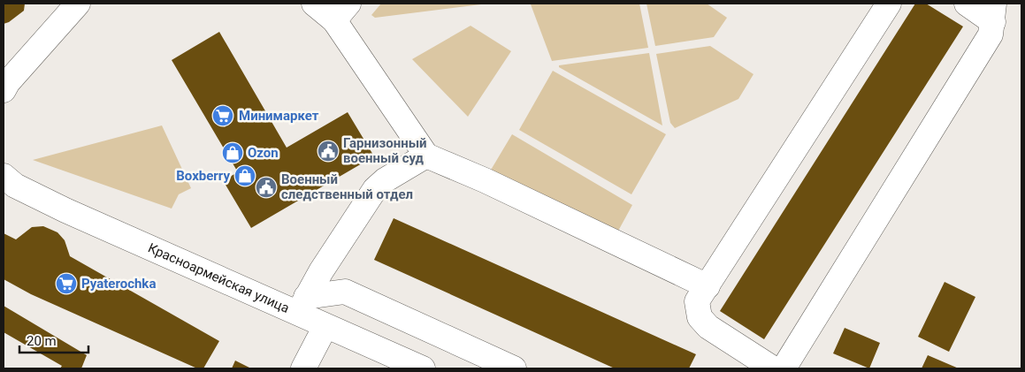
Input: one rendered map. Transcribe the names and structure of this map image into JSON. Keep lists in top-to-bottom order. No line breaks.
{"streets":{"street":["Красноармейская улица"]},"places":{"supermarket":["Минимаркет","Pyaterochka"],"public building":["Гарнизонный военный суд","Военный следственный отдел"],"shop":["Ozon","Boxberry"]},"scale_bar":"20 m"}
